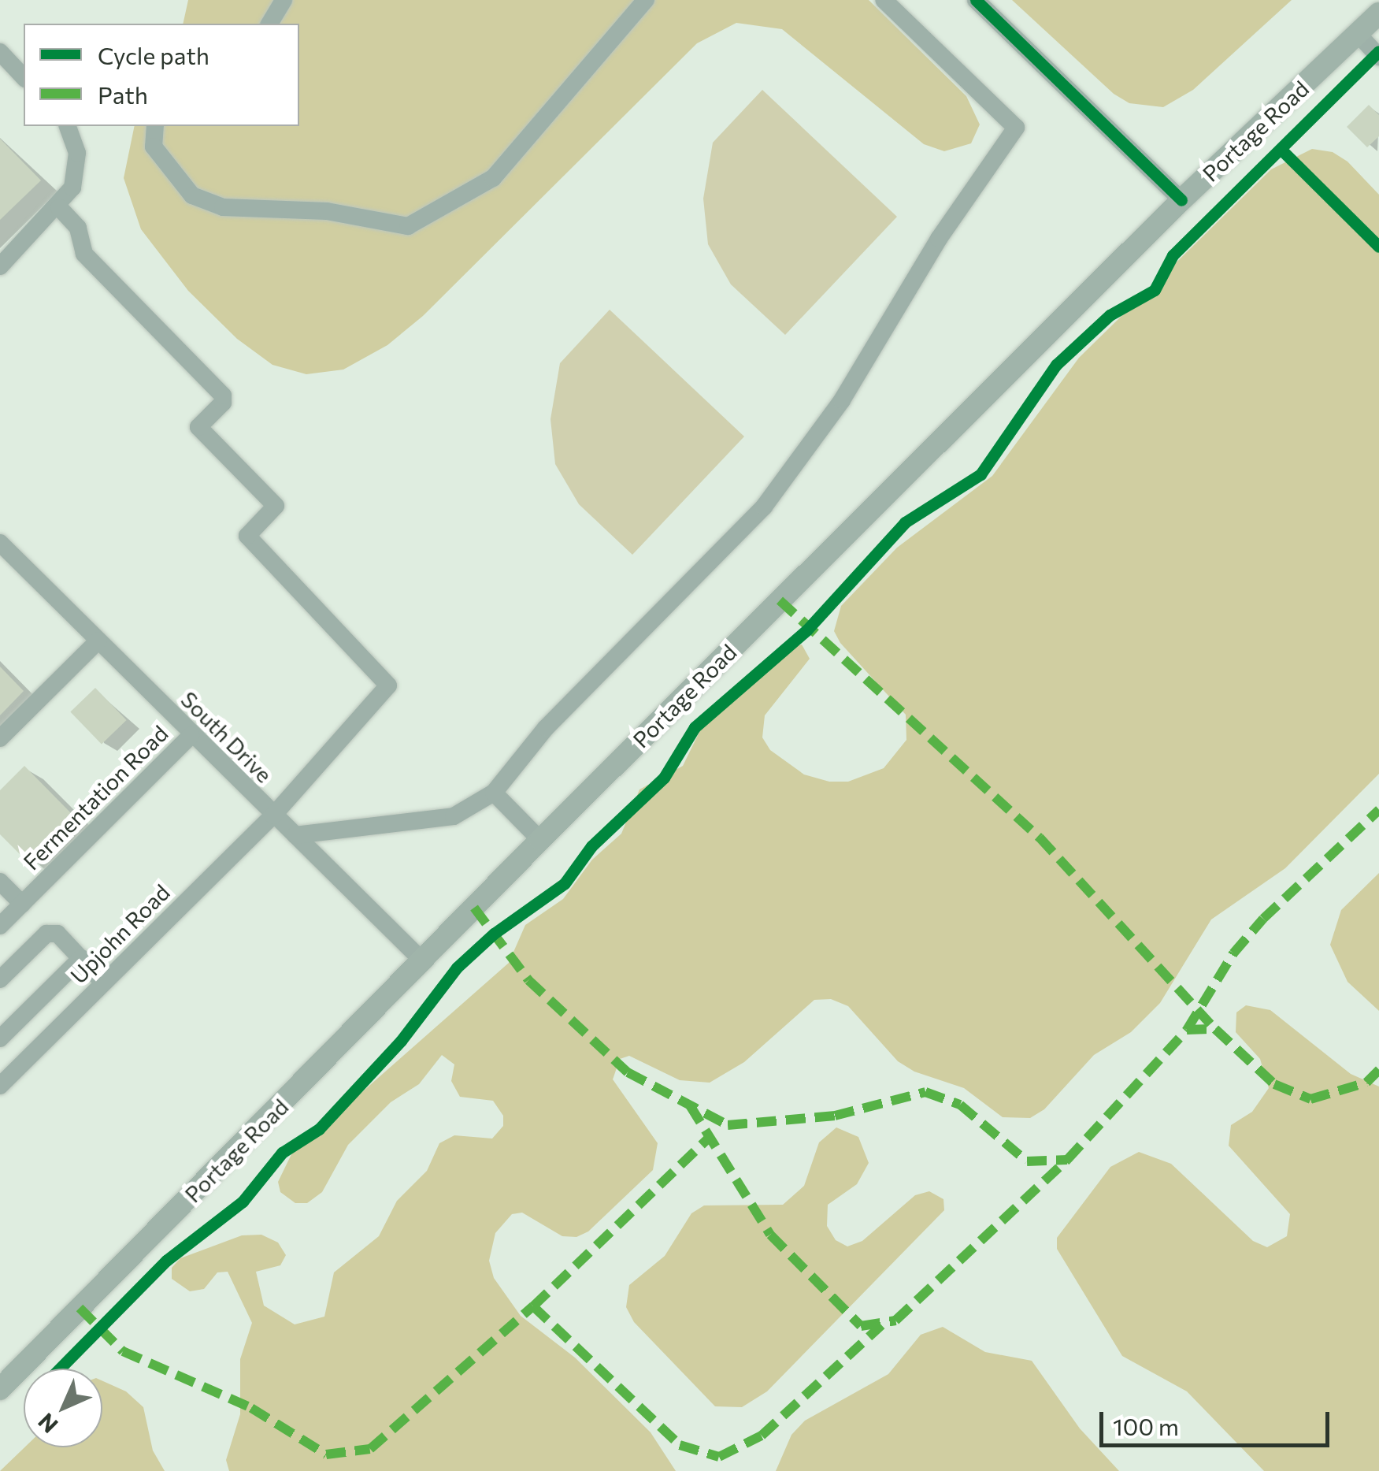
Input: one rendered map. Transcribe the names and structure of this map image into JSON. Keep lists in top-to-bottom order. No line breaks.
{"streets":{"main road":["Portage Road"],"street":["South Drive","Fermentation Road","Upjohn Road"]},"crossings":[["Portage Road","South Drive"],["South Drive","Fermentation Road"],["South Drive","Upjohn Road"]],"legend":["Cycle path","Path"],"scale_bar":"100 m","north":"bottom left"}
